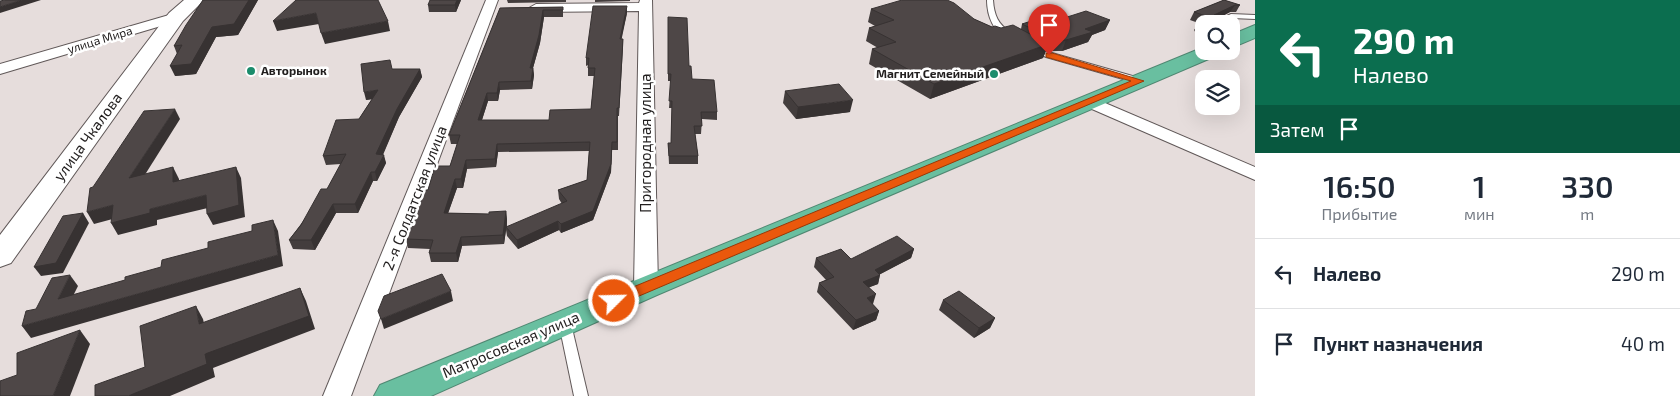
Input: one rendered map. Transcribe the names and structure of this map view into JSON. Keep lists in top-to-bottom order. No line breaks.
{"streets":{"highway":["Матросовская улица"],"street":["улица Мира","улица Чкалова","Пригородная улица","2-я Солдатская улица"]},"crossings":[["улица Мира","улица Чкалова"],["Пригородная улица","Матросовская улица"]],"places":["Авторынок","Магнит Семейный"],"page":{"turn":["290 m","Налево"],"then":"Затем","eta":["16:50","Прибытие","1","мин","330","m"],"list":[{"name":"Налево","value":"290 m"},{"name":"Пункт назначения","value":"40 m"}]}}
